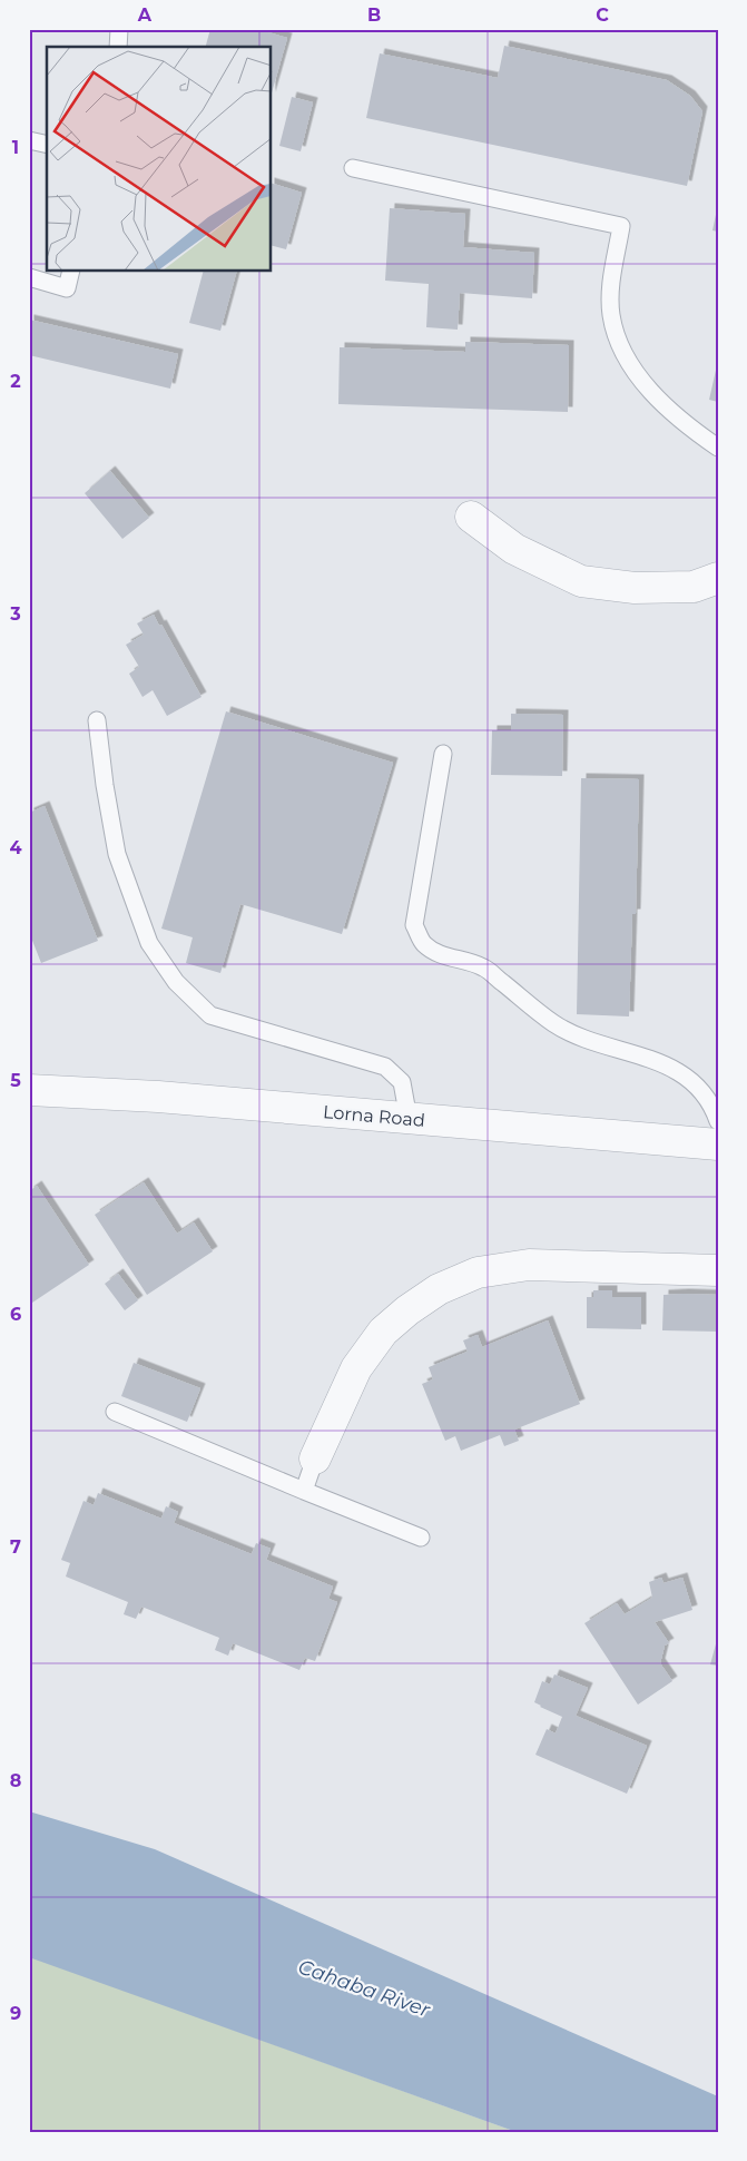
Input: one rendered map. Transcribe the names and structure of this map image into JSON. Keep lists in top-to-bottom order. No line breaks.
{"streets":{"street":["Lorna Road"]},"water":["Cahaba River"],"grid":{"columns":["A","B","C"],"rows":["1","2","3","4","5","6","7","8","9"]}}
